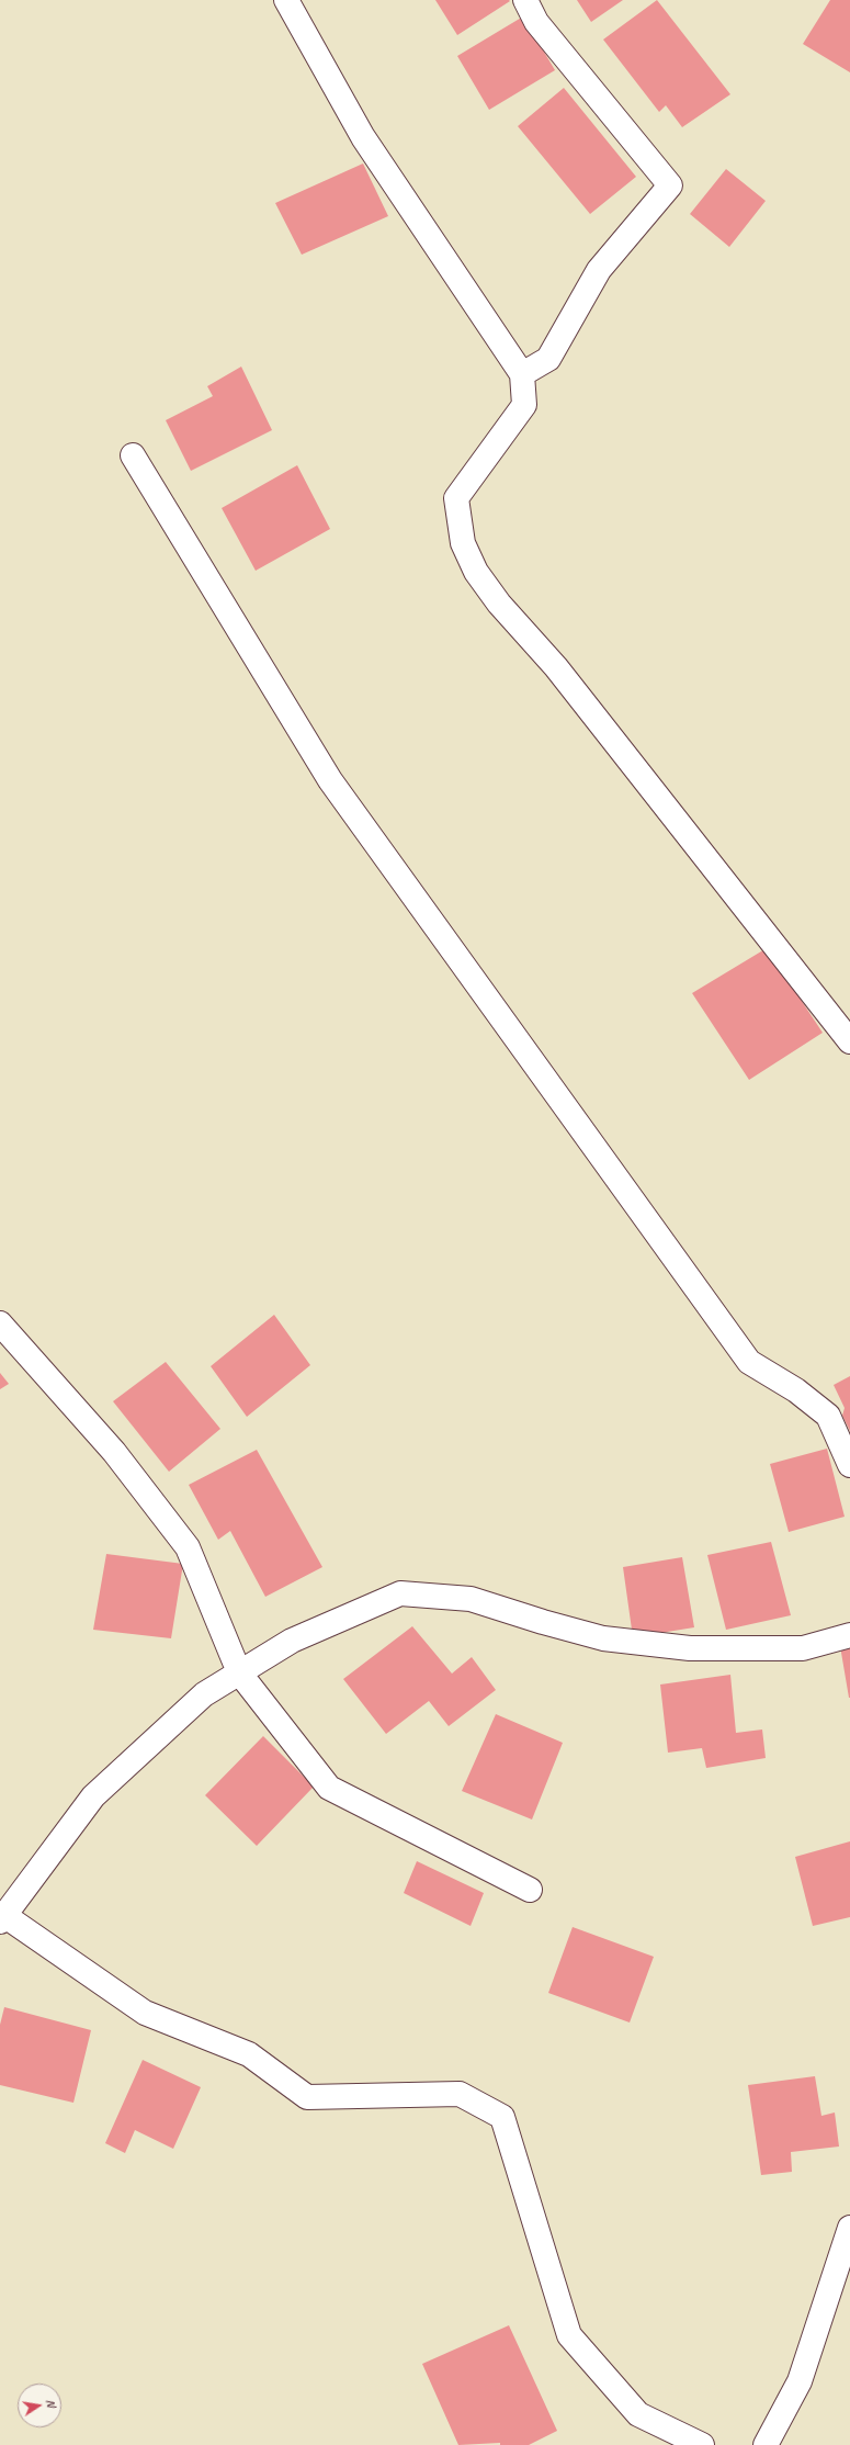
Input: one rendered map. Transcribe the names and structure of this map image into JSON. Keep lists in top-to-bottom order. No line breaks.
{"north":"right"}
